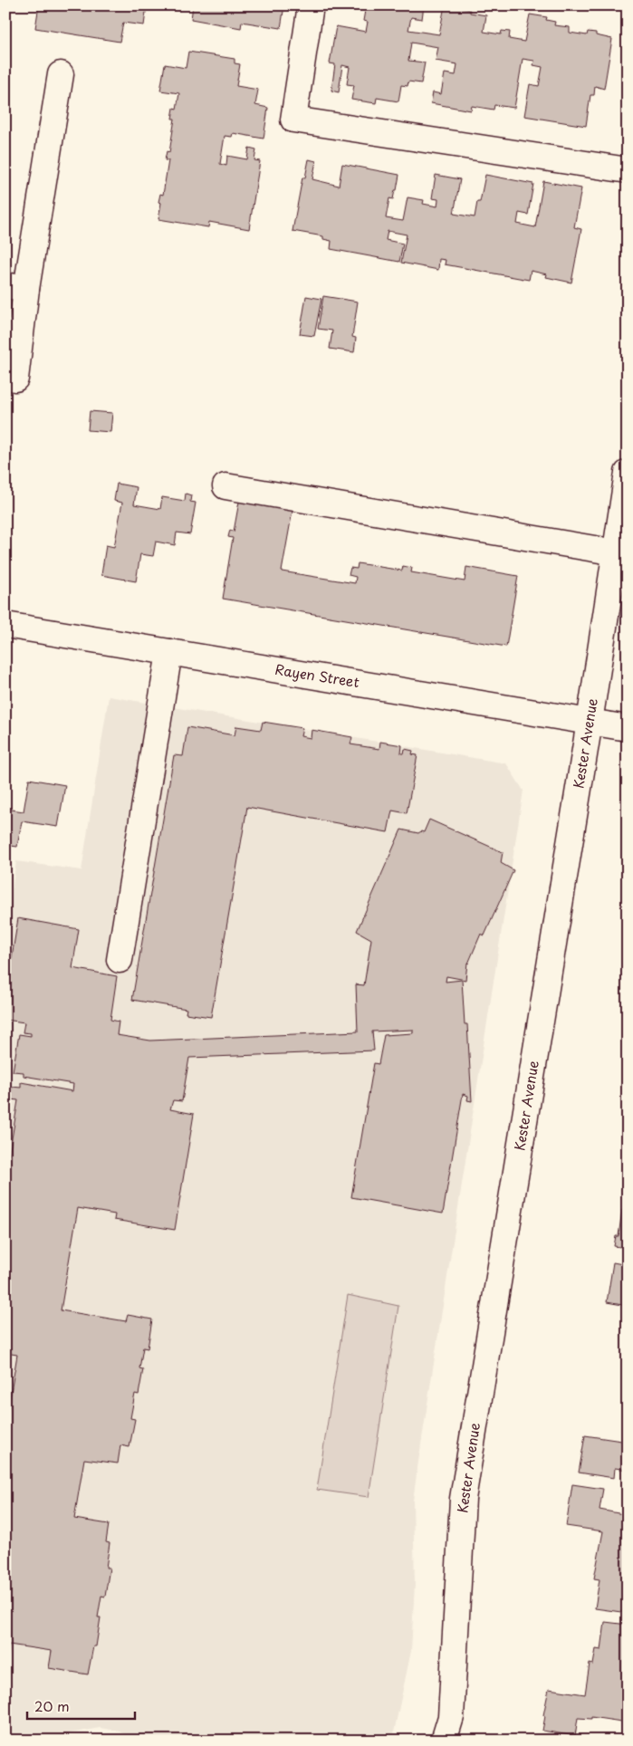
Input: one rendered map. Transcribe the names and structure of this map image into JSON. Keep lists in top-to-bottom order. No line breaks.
{"streets":{"street":["Rayen Street","Kester Avenue"]},"crossings":[["Rayen Street","Kester Avenue"]],"scale_bar":"20 m"}
